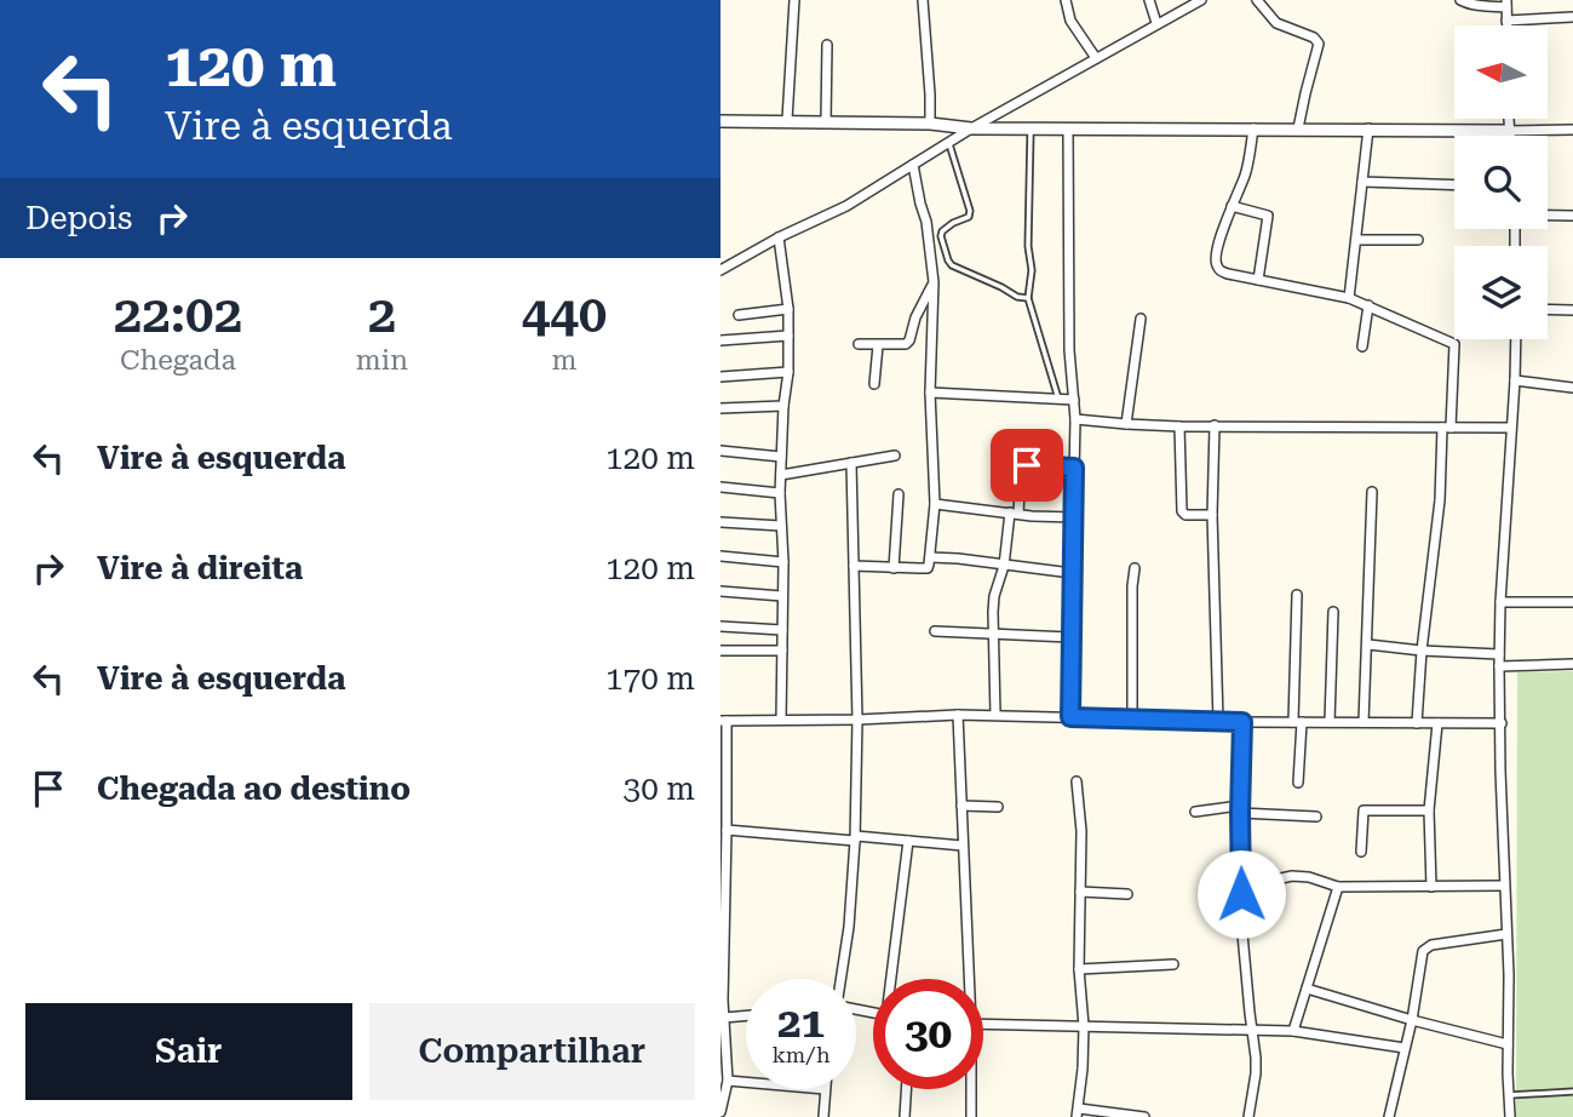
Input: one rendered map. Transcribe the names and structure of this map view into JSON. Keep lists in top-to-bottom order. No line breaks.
{"north":"left","page":{"turn":["120 m","Vire à esquerda"],"then":"Depois","eta":["22:02","Chegada","2","min","440","m"],"list":[{"name":"Vire à esquerda","value":"120 m"},{"name":"Vire à direita","value":"120 m"},{"name":"Vire à esquerda","value":"170 m"},{"name":"Chegada ao destino","value":"30 m"}],"speed":"21 km/h","limit":"30","buttons":["Sair","Compartilhar"]}}
